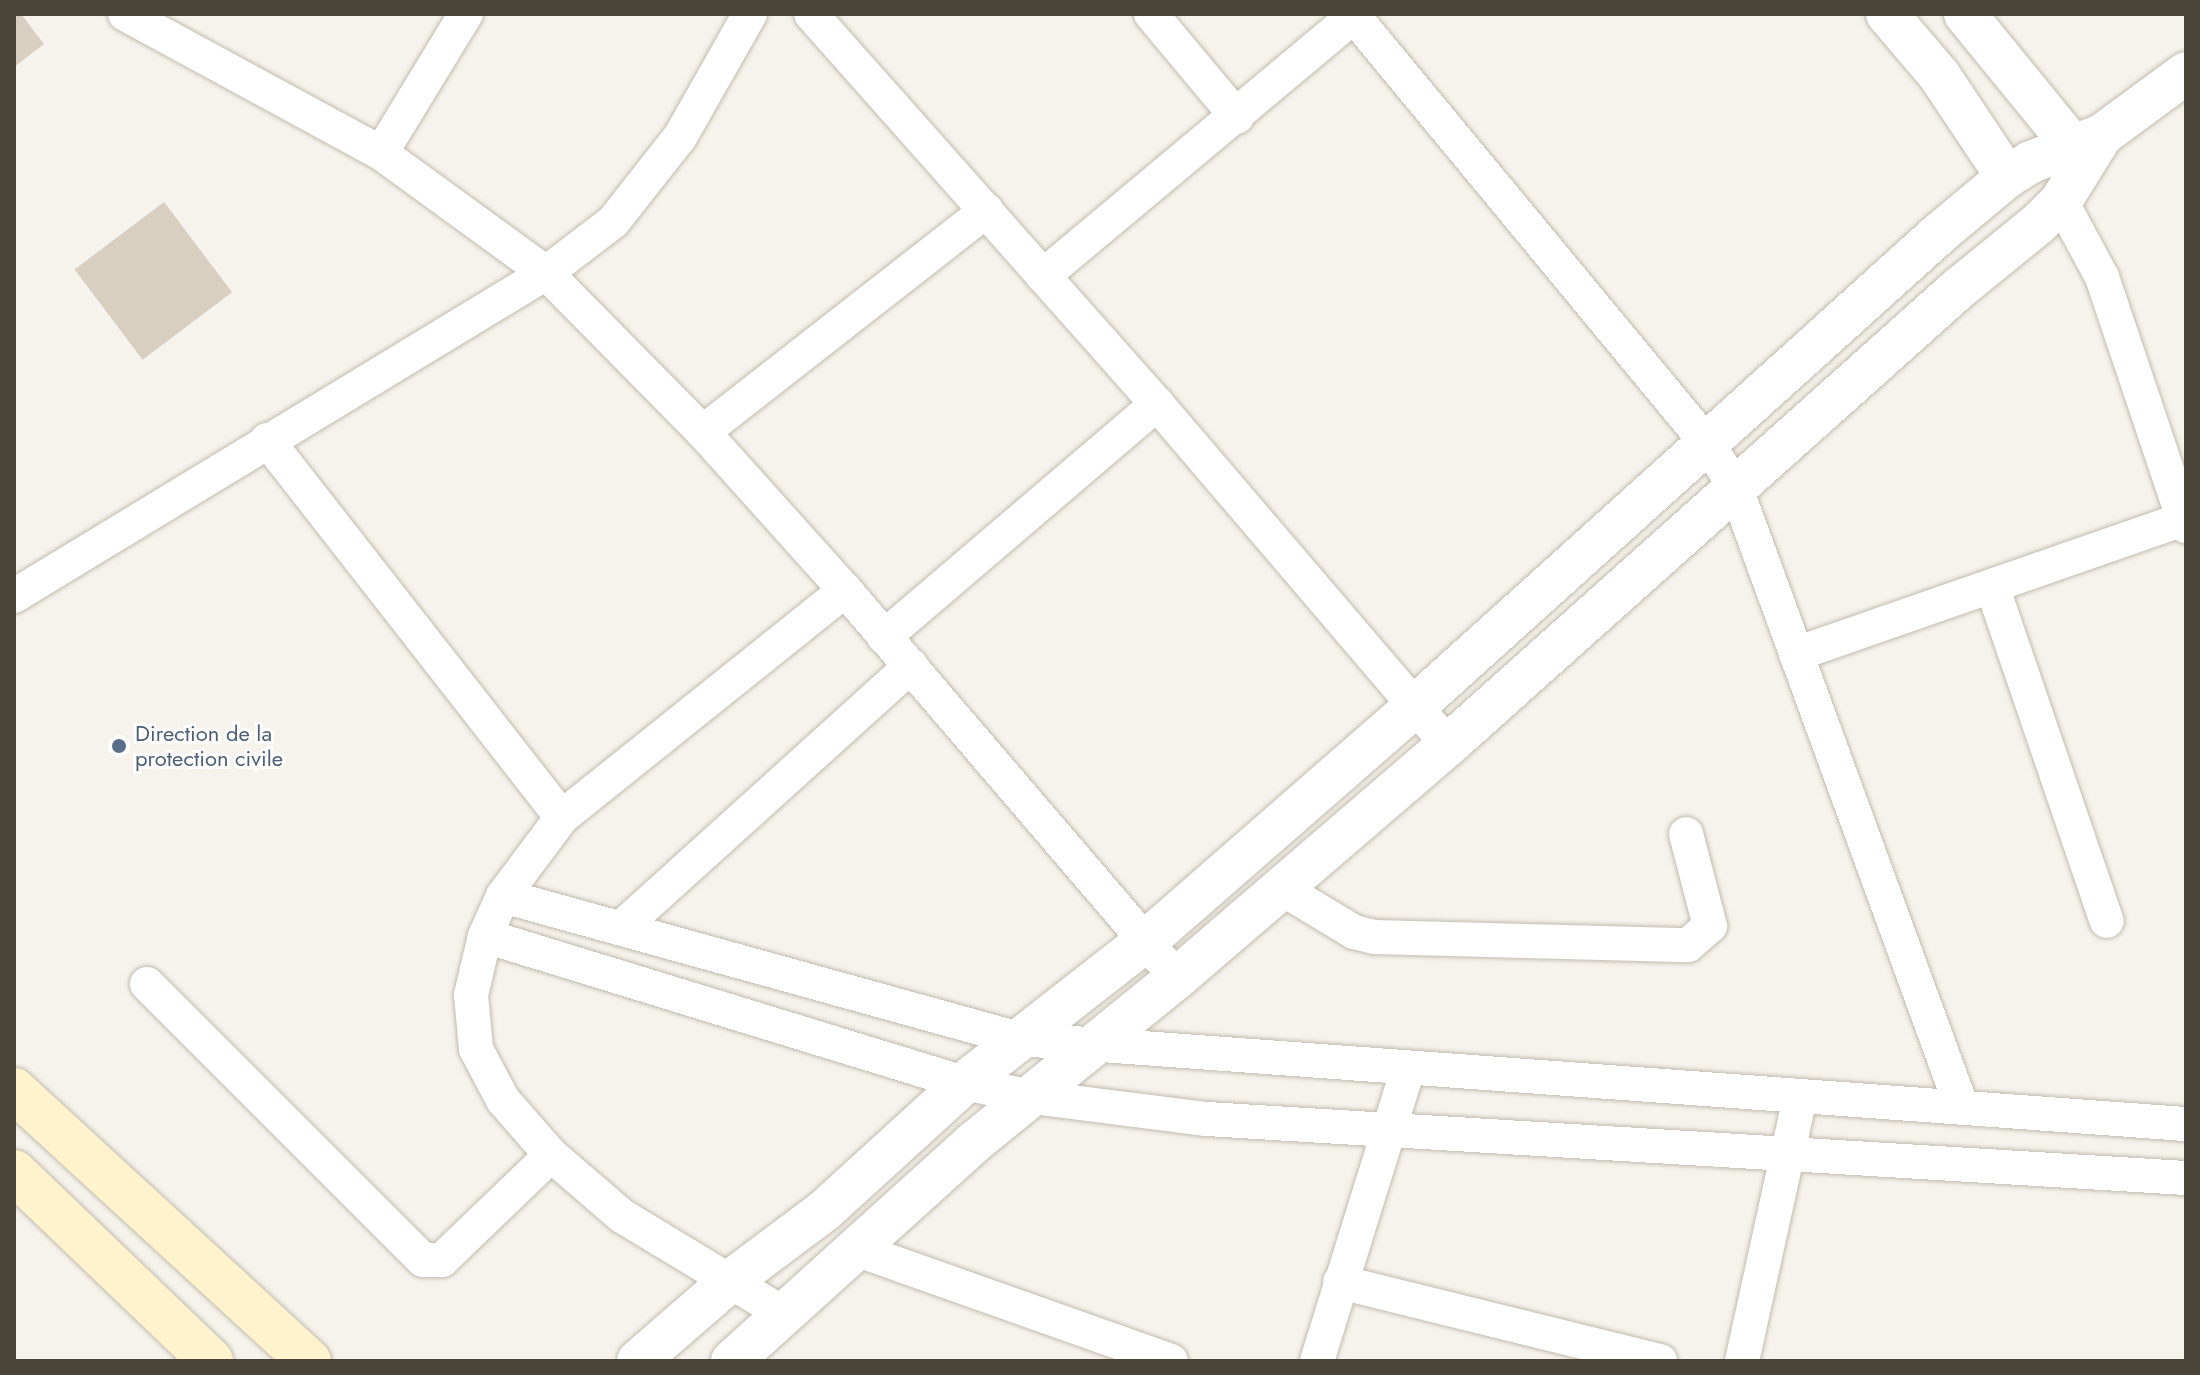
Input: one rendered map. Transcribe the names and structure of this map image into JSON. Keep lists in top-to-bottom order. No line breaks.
{"places":["Direction de la protection civile"]}
